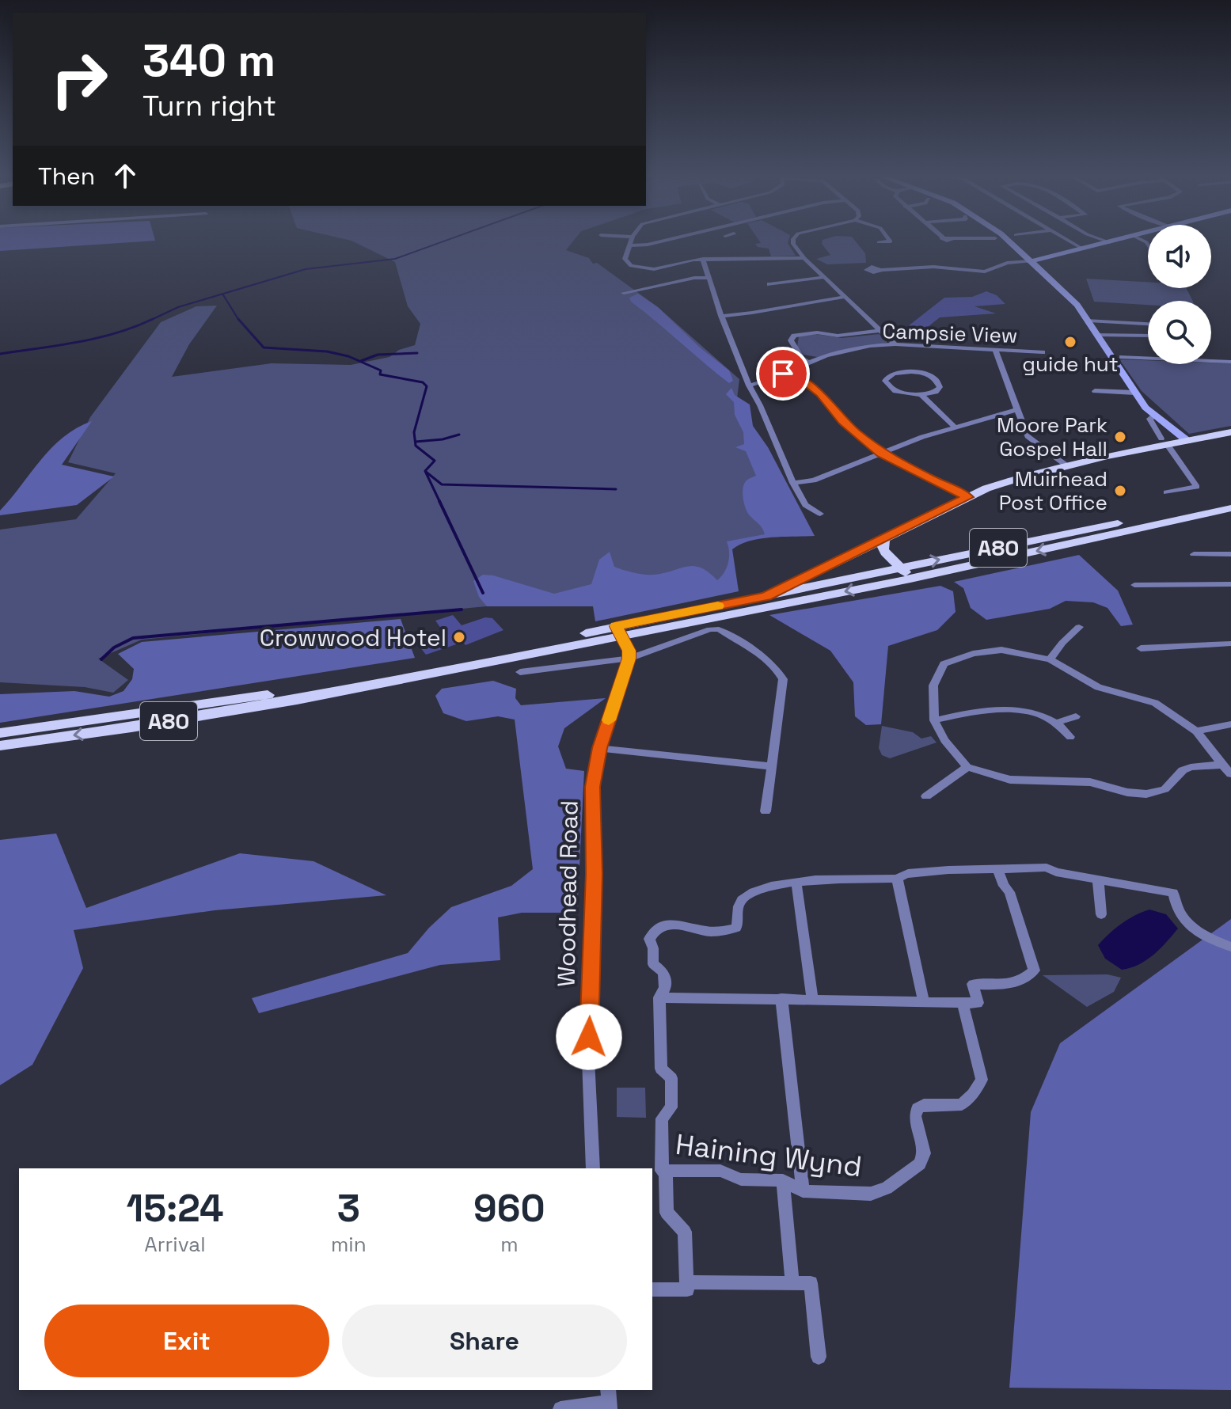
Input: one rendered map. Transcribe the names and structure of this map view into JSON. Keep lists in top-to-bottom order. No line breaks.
{"streets":{"main road":["A80"],"street":["Campsie View","Woodhead Road","Haining Wynd"]},"places":["guide hut","Moore Park Gospel Hall","Muirhead Post Office","Crowwood Hotel"],"page":{"turn":["340 m","Turn right"],"then":"Then","eta":["15:24","Arrival","3","min","960","m"],"buttons":["Exit","Share"]}}
